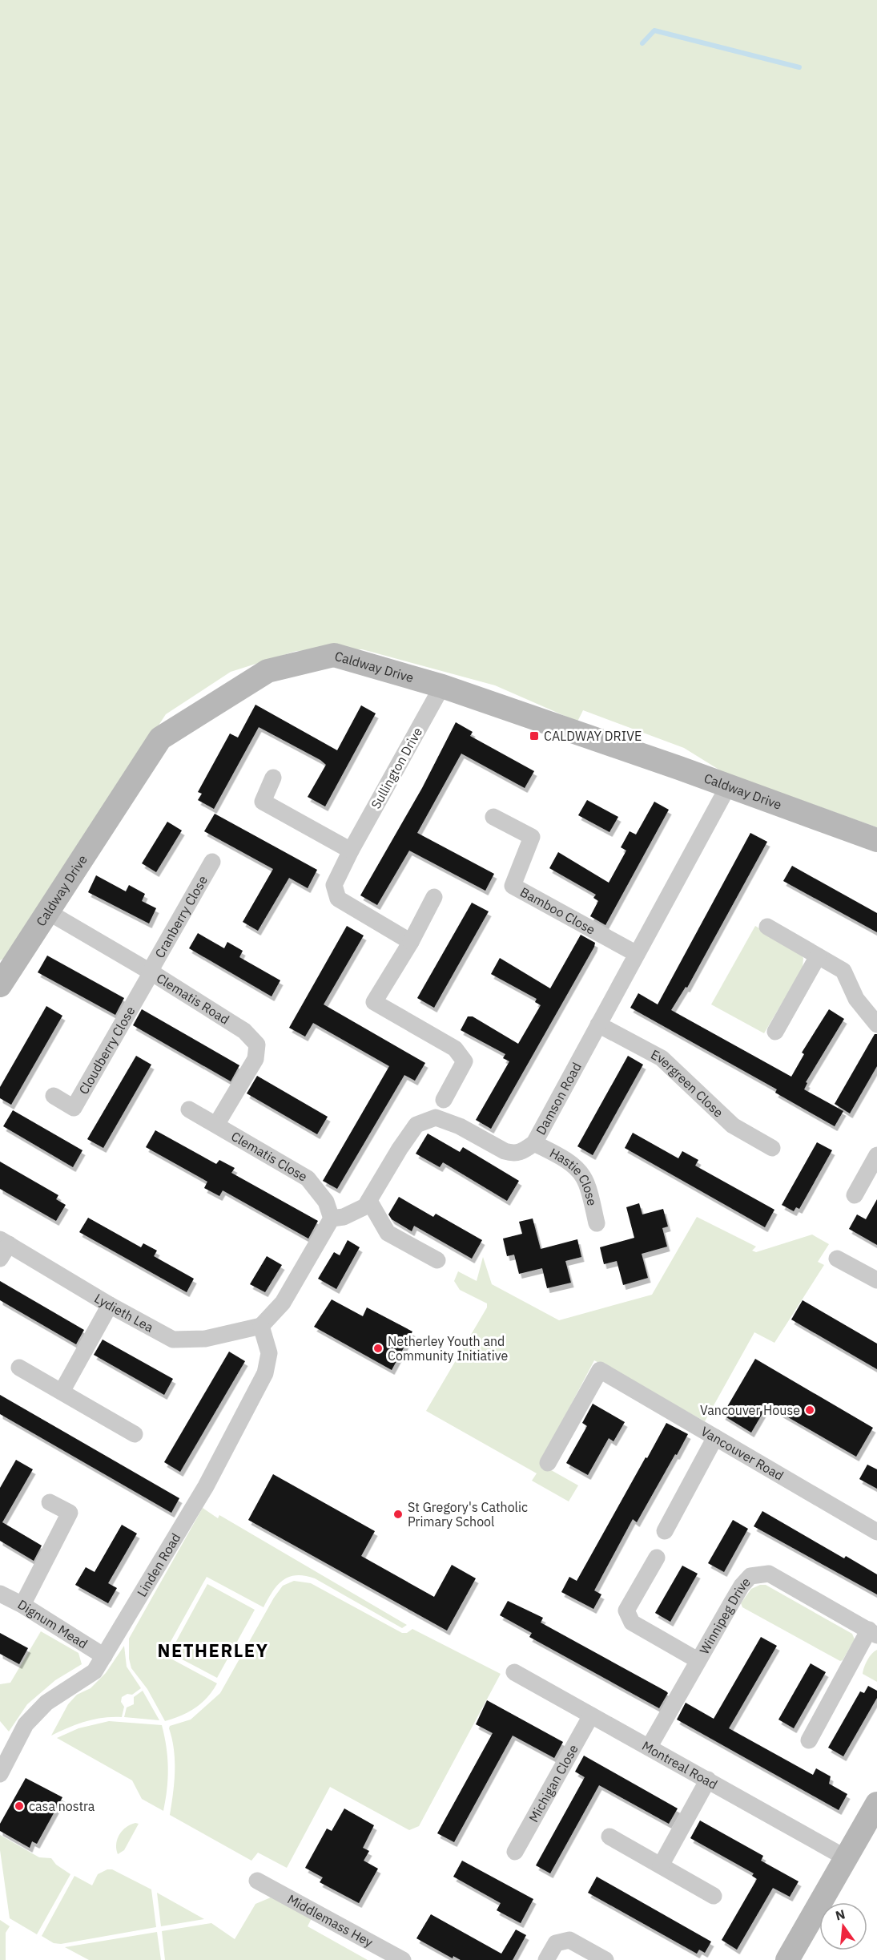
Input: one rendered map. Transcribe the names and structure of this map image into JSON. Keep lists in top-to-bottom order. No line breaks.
{"streets":{"street":["Caldway Drive","Sullington Drive","Bamboo Close","Cranberry Close","Clematis Road","Cloudberry Close","Evergreen Close","Damson Road","Clematis Close","Hastie Close","Lydieth Lea","Vancouver Road","Linden Road","Winnipeg Drive","Dignum Mead","Montreal Road","Michigan Close","Middlemass Hey"]},"crossings":[["Caldway Drive","Sullington Drive"],["Caldway Drive","Clematis Road"],["Caldway Drive","Damson Road"],["Bamboo Close","Damson Road"],["Cranberry Close","Clematis Road"],["Cranberry Close","Cloudberry Close"],["Clematis Road","Cloudberry Close"],["Clematis Road","Clematis Close"],["Evergreen Close","Damson Road"],["Damson Road","Clematis Close"],["Damson Road","Hastie Close"],["Lydieth Lea","Linden Road"],["Linden Road","Dignum Mead"],["Winnipeg Drive","Montreal Road"],["Montreal Road","Michigan Close"]],"districts":["NETHERLEY"],"places":{"transit":["CALDWAY DRIVE"],"other":["Netherley Youth and Community Initiative","Vancouver House","St Gregory's Catholic Primary School","casa nostra"]},"north":"top"}
